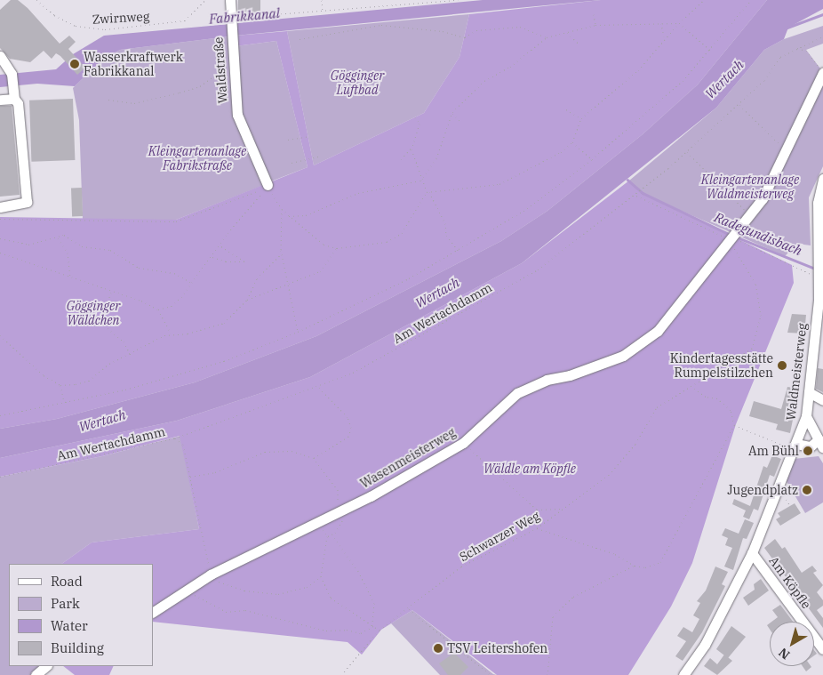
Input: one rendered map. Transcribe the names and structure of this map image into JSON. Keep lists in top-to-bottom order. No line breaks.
{"streets":{"street":["Waldstraße","Waldmeisterweg","Wasenmeisterweg","Am Köpfle"],"path":["Zwirnweg","Am Wertachdamm","Schwarzer Weg"]},"crossings":[["Waldmeisterweg","Am Köpfle"],["Wasenmeisterweg","Schwarzer Weg"]],"water":["Fabrikkanal","Wertach","Radegundisbach"],"parks":["Gögginger Luftbad","Kleingartenanlage Fabrikstraße","Kleingartenanlage Waldmeisterweg","Gögginger Wäldchen","Wäldle am Köpfle"],"places":["Wasserkraftwerk Fabrikkanal","Kindertagesstätte Rumpelstilzchen","Am Bühl","Jugendplatz","TSV Leitershofen"],"legend":["Road","Park","Water","Building"],"north":"bottom left"}
